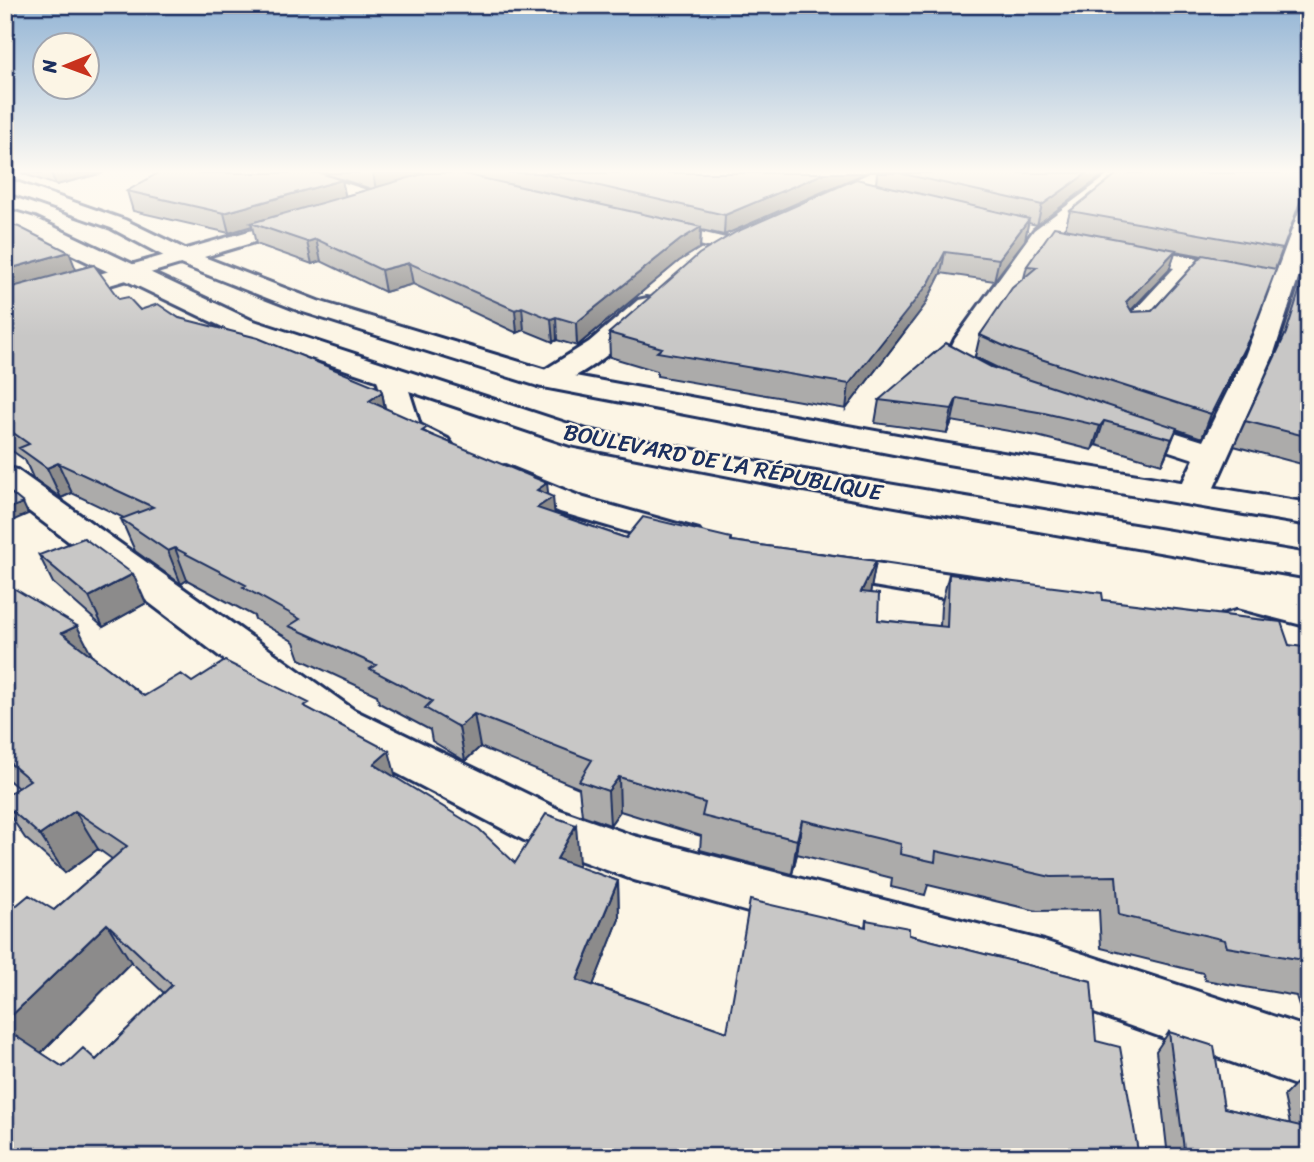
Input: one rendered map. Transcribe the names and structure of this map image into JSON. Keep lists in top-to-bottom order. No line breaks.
{"streets":{"street":["BOULEVARD DE LA RÉPUBLIQUE"]},"north":"left"}
